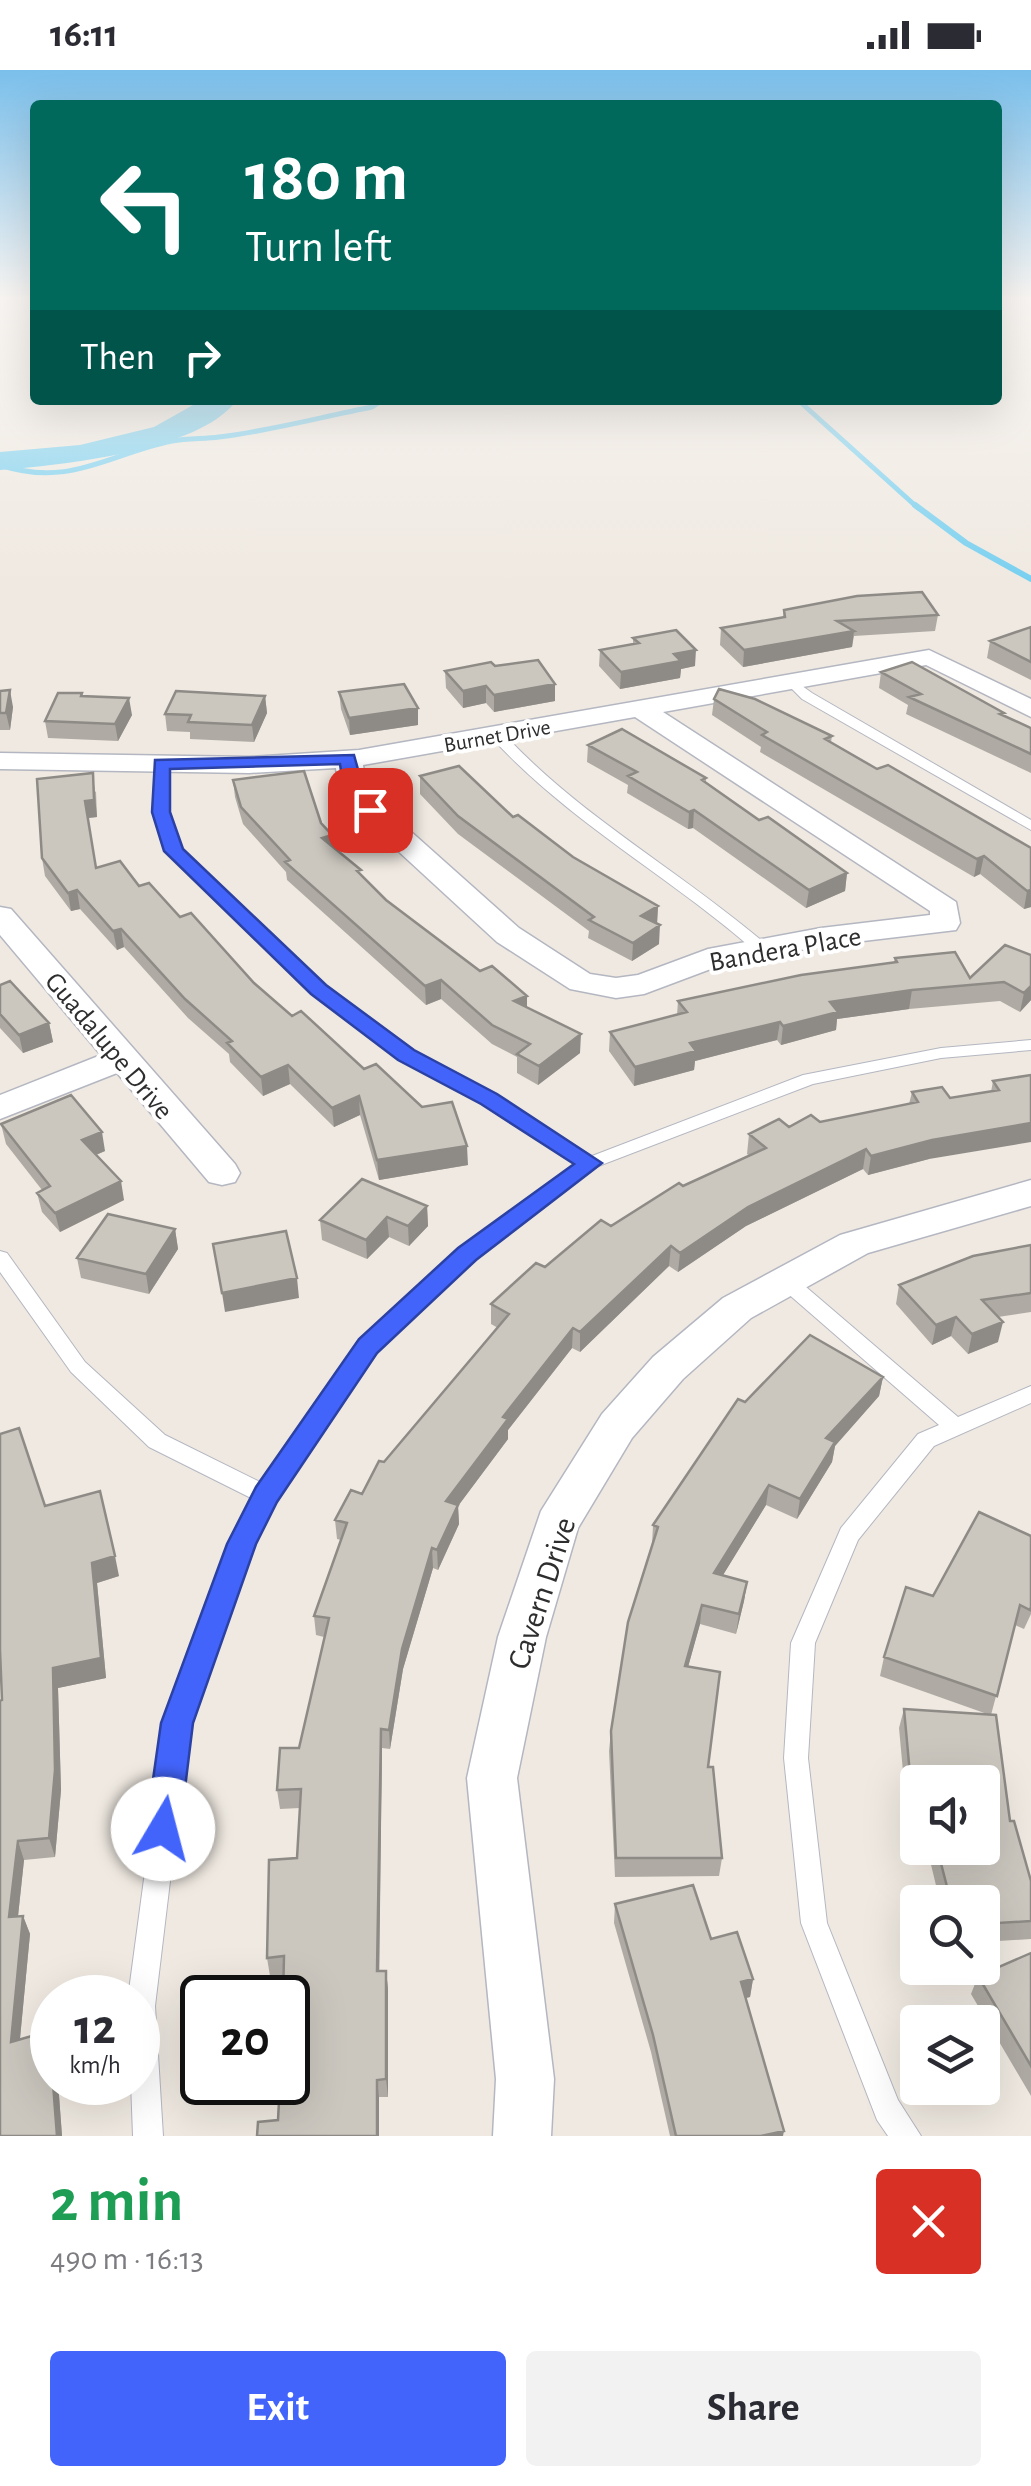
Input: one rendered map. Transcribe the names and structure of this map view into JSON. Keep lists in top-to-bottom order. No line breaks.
{"streets":{"street":["Burnet Drive","Bandera Place","Guadalupe Drive","Cavern Drive"]},"crossings":[["Burnet Drive","Bandera Place"]],"page":{"status":"16:11","turn":["180 m","Turn left"],"then":"Then","speed":"12 km/h","limit":"20","heading":["2 min","490 m · 16:13"],"buttons":["Exit","Share"]}}
